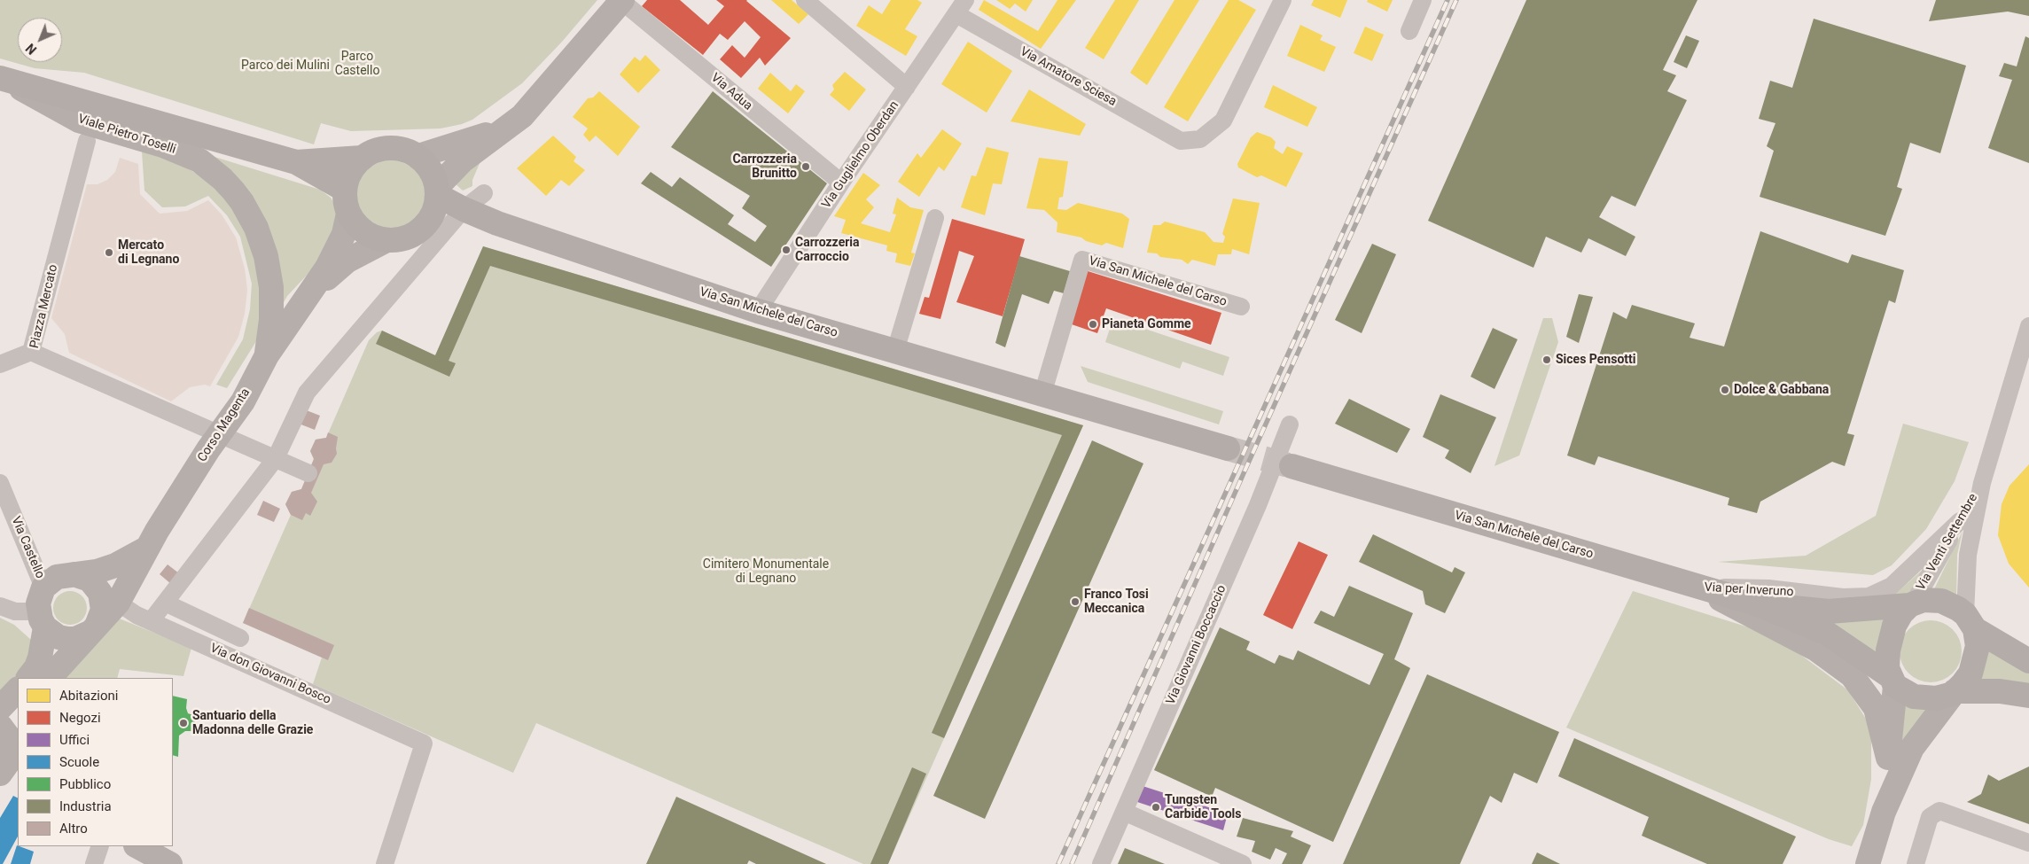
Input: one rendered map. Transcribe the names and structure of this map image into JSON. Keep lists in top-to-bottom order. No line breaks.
{"streets":{"main road":["Viale Pietro Toselli","Via San Michele del Carso","Via per Inveruno"],"street":["Via Amatore Sciesa","Via Adua","Via Guglielmo Oberdan","Piazza Mercato","Corso Magenta","Via Venti Settembre","Via Castello","Via Giovanni Boccaccio","Via don Giovanni Bosco"]},"crossings":[["Via Amatore Sciesa","Via Guglielmo Oberdan"],["Via Adua","Via Guglielmo Oberdan"],["Viale Pietro Toselli","Via San Michele del Carso"],["Viale Pietro Toselli","Corso Magenta"],["Via Guglielmo Oberdan","Via San Michele del Carso"],["Via San Michele del Carso","Corso Magenta"],["Via San Michele del Carso","Via per Inveruno"],["Piazza Mercato","Corso Magenta"],["Corso Magenta","Via Castello"],["Corso Magenta","Via don Giovanni Bosco"],["Via Venti Settembre","Via per Inveruno"]],"parks":["Parco Castello","Parco dei Mulini","Cimitero Monumentale di Legnano"],"places":["Carrozzeria Brunitto","Carrozzeria Carroccio","Mercato di Legnano","Pianeta Gomme","Sices Pensotti","Dolce & Gabbana","Franco Tosi Meccanica","Santuario della Madonna delle Grazie","Tungsten Carbide Tools"],"legend":["Abitazioni","Negozi","Uffici","Scuole","Pubblico","Industria","Altro"],"north":"bottom left"}
